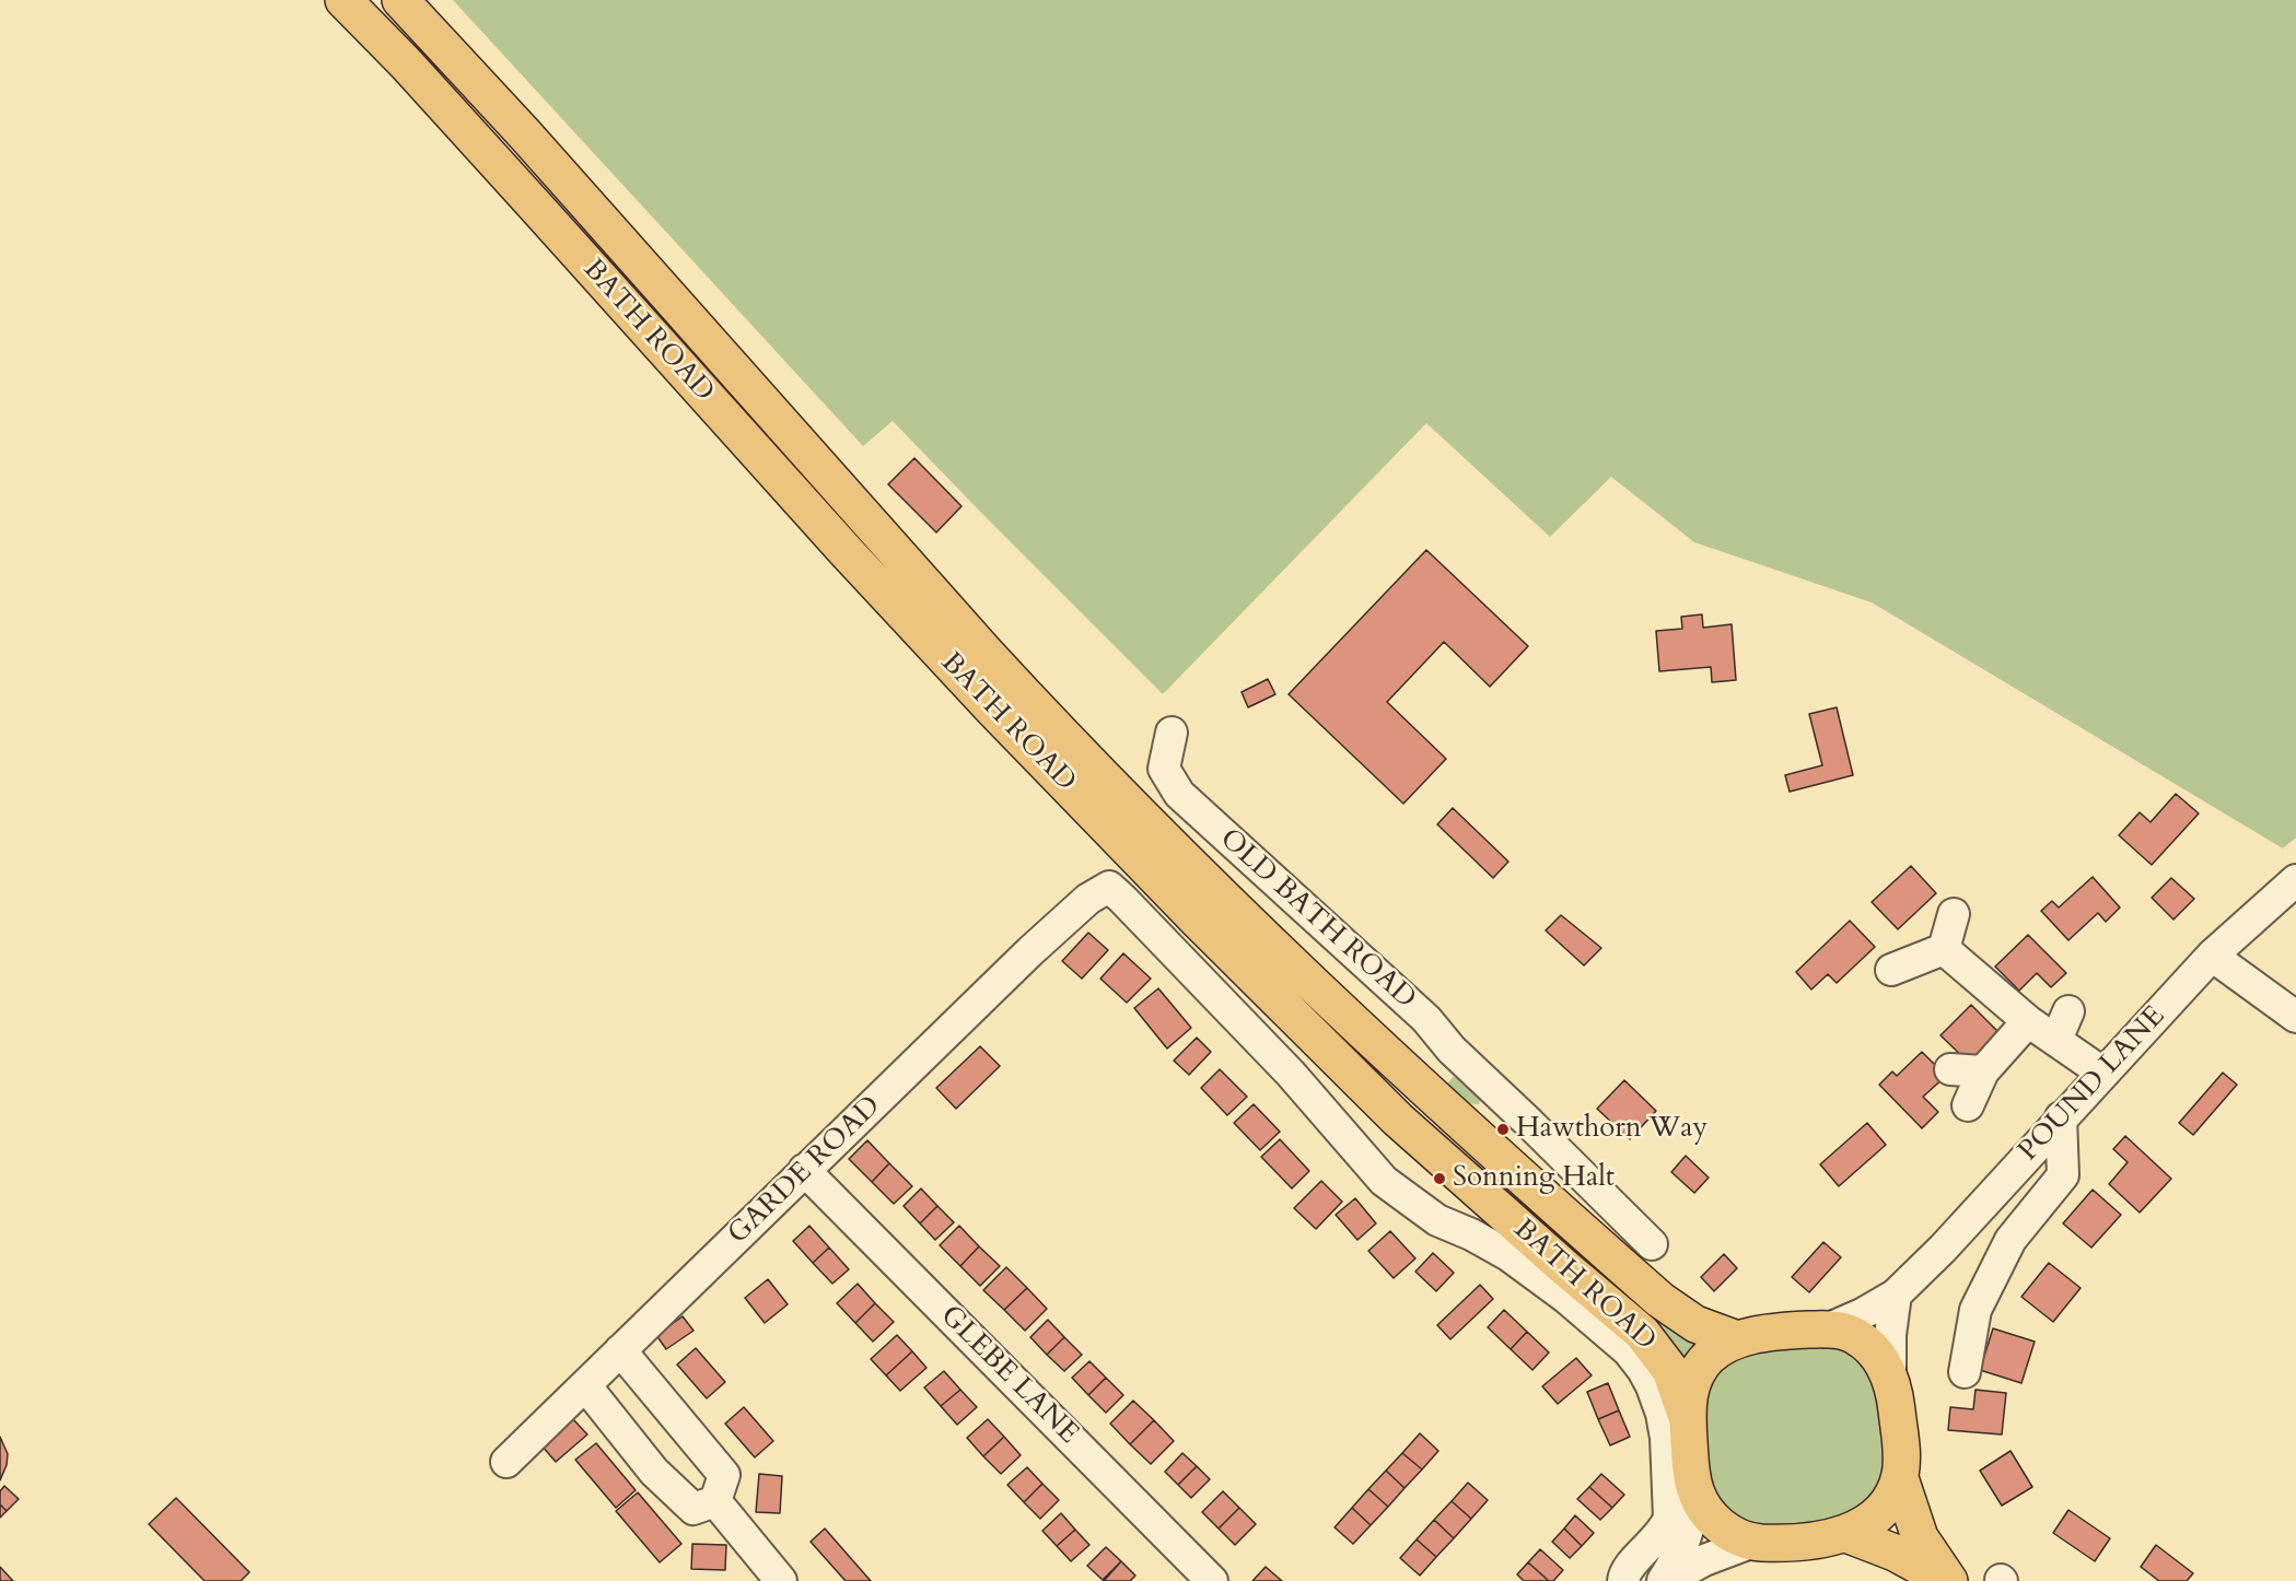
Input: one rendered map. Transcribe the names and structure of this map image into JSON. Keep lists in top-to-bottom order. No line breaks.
{"streets":{"main road":["BATH ROAD"],"street":["OLD BATH ROAD","POUND LANE","GARDE ROAD","GLEBE LANE"]},"crossings":[["BATH ROAD","POUND LANE"],["GARDE ROAD","GLEBE LANE"]],"places":["Hawthorn Way","Sonning Halt"]}
